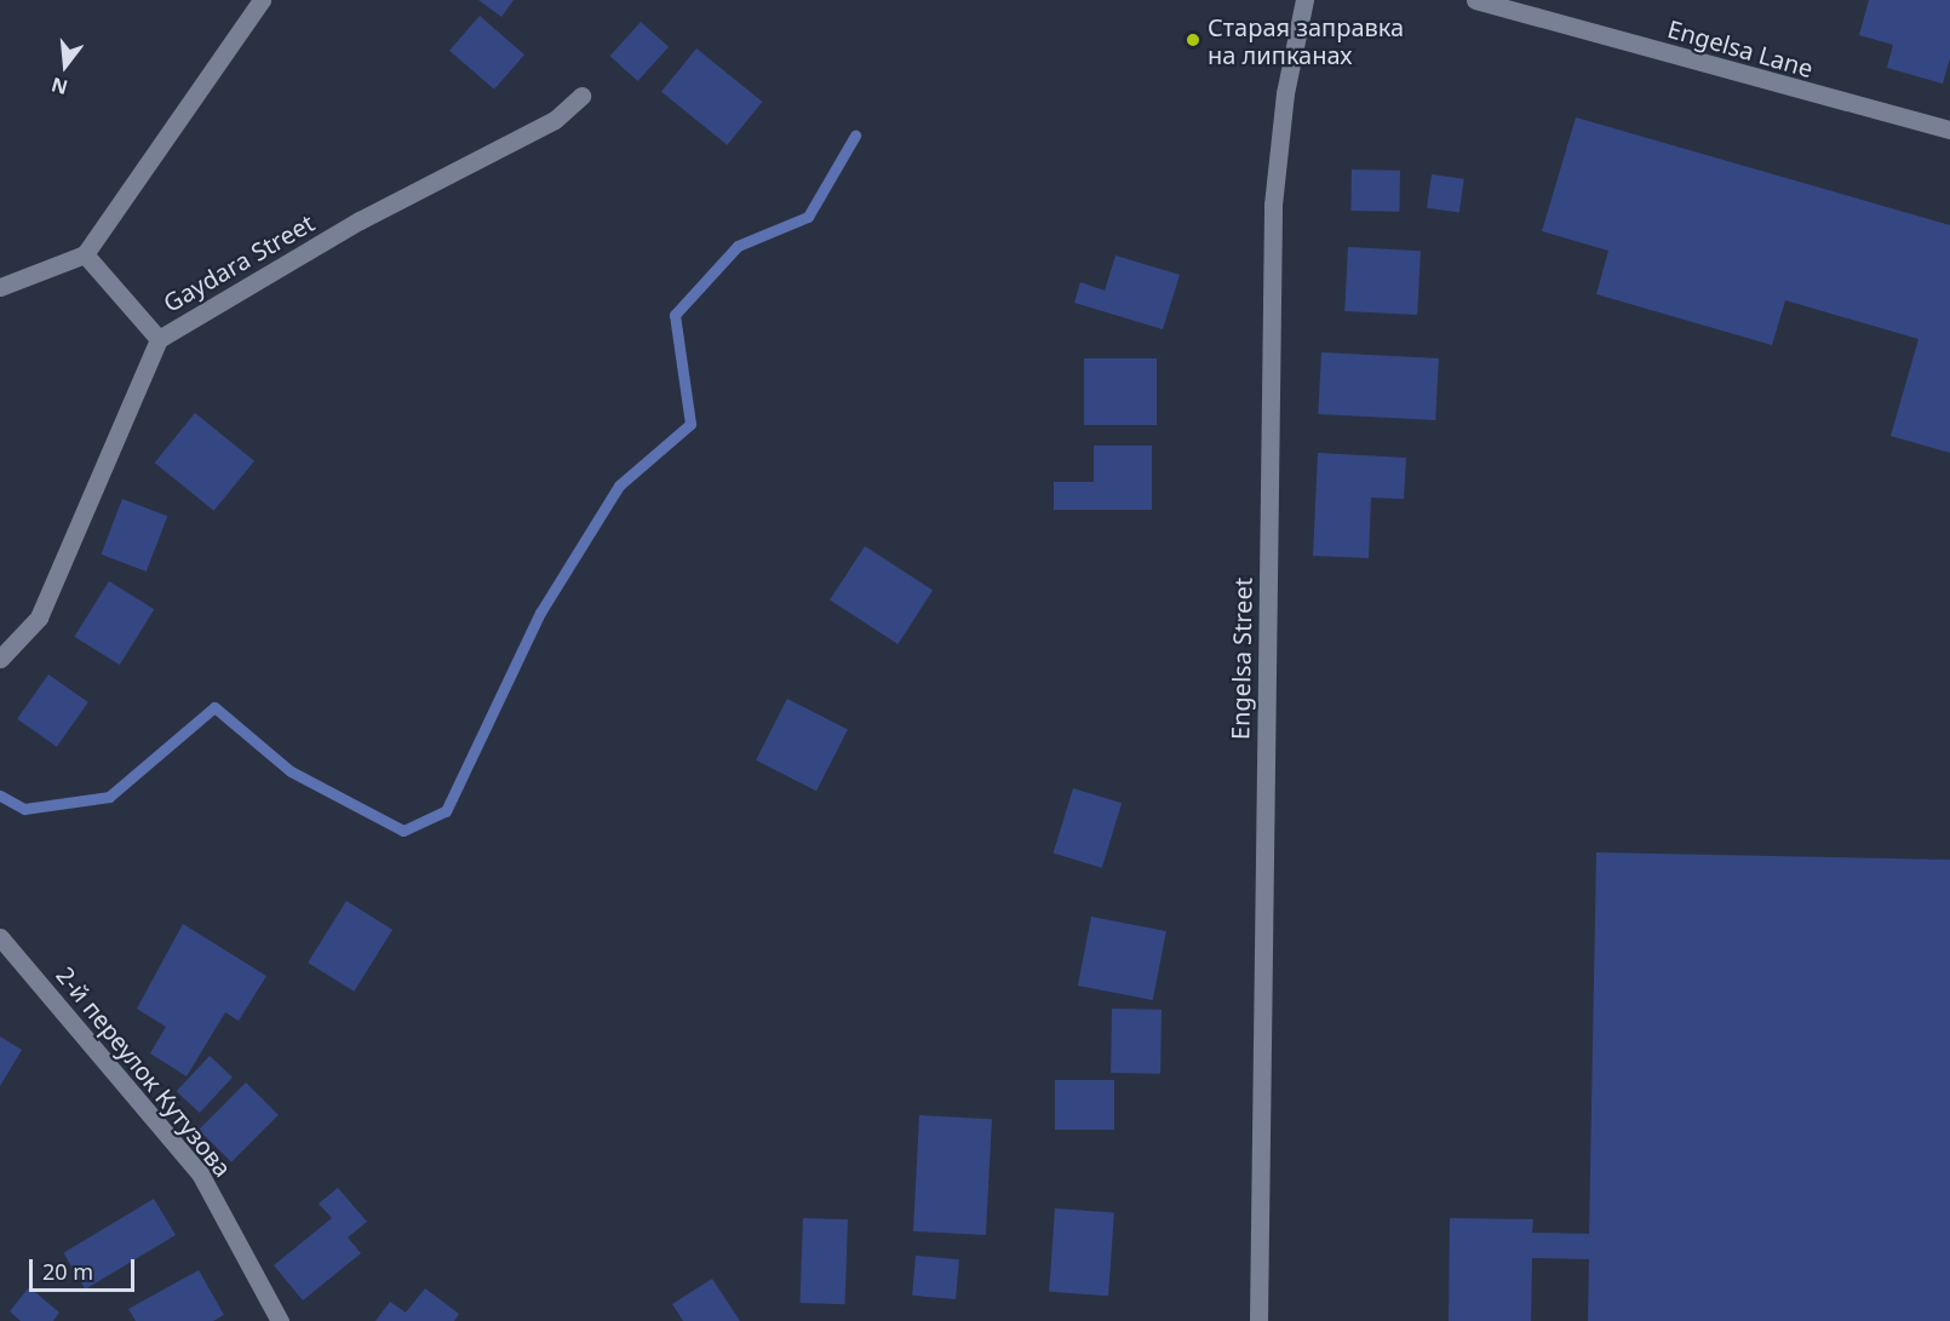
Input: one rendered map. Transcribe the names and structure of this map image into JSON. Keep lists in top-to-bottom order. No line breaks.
{"streets":{"street":["Engelsa Lane","Gaydara Street","Engelsa Street","2-й переулок Кутузова"]},"places":["Старая заправка на липканах"],"scale_bar":"20 m","north":"bottom"}
